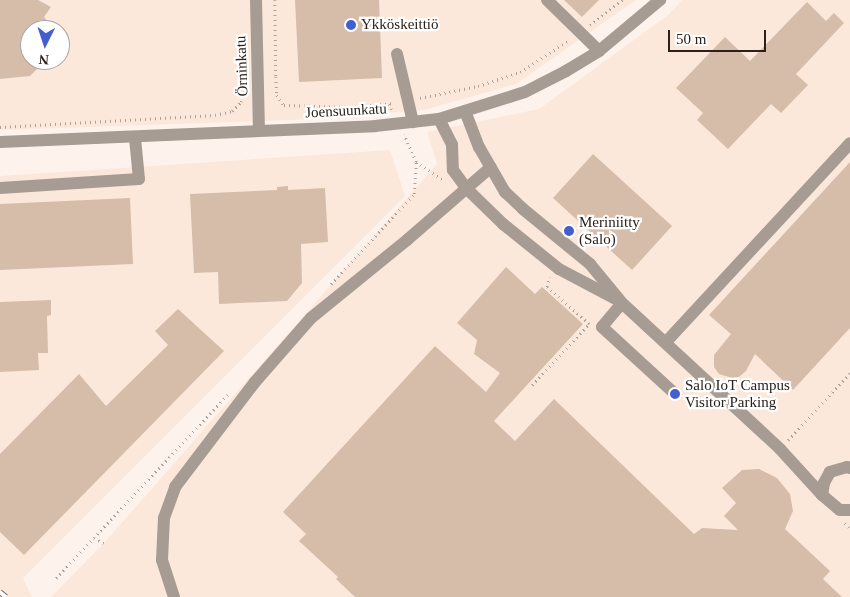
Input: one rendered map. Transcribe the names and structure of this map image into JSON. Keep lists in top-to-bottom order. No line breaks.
{"streets":{"street":["Örninkatu","Joensuunkatu"]},"crossings":[["Örninkatu","Joensuunkatu"]],"places":["Ykköskeittiö","Meriniitty (Salo)","Salo IoT Campus Visitor Parking"],"scale_bar":"50 m","north":"bottom"}
